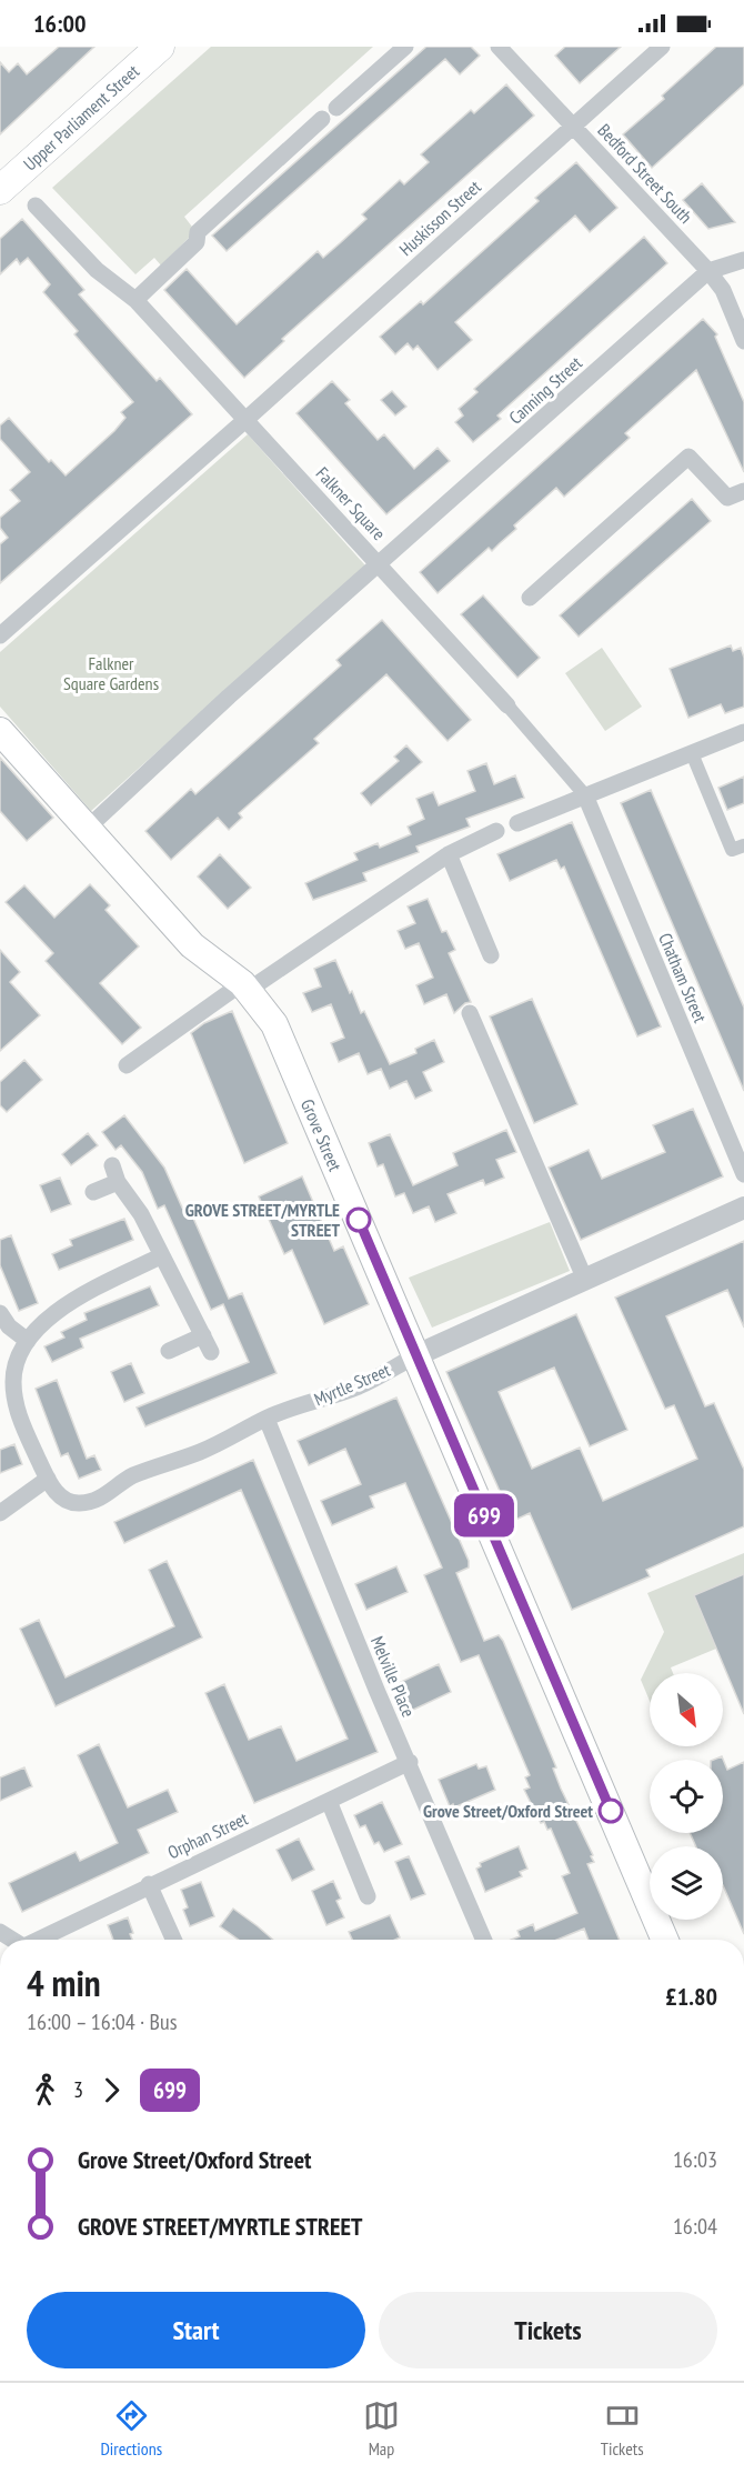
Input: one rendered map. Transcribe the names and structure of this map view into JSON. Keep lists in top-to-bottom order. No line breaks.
{"streets":{"highway":["Upper Parliament Street"],"main road":["Grove Street"],"street":["Bedford Street South","Huskisson Street","Canning Street","Falkner Square","Chatham Street","Myrtle Street","Melville Place","Orphan Street"]},"crossings":[["Bedford Street South","Huskisson Street"],["Bedford Street South","Canning Street"],["Huskisson Street","Falkner Square"],["Canning Street","Falkner Square"],["Falkner Square","Grove Street"],["Grove Street","Myrtle Street"],["Myrtle Street","Melville Place"],["Melville Place","Orphan Street"]],"parks":["Falkner Square Gardens"],"places":["GROVE STREET/MYRTLE STREET","Grove Street/Oxford Street"],"lines":["bus line 699"],"north":"bottom right","page":{"status":"16:00","on_map":"699","heading":["4 min","16:00 – 16:04 · Bus","£1.80"],"legs":["3","699"],"list":[{"name":"Grove Street/Oxford Street","value":"16:03"},{"name":"GROVE STREET/MYRTLE STREET","value":"16:04"}],"buttons":["Start","Tickets"],"tabs":["Directions","Map","Tickets"]}}
